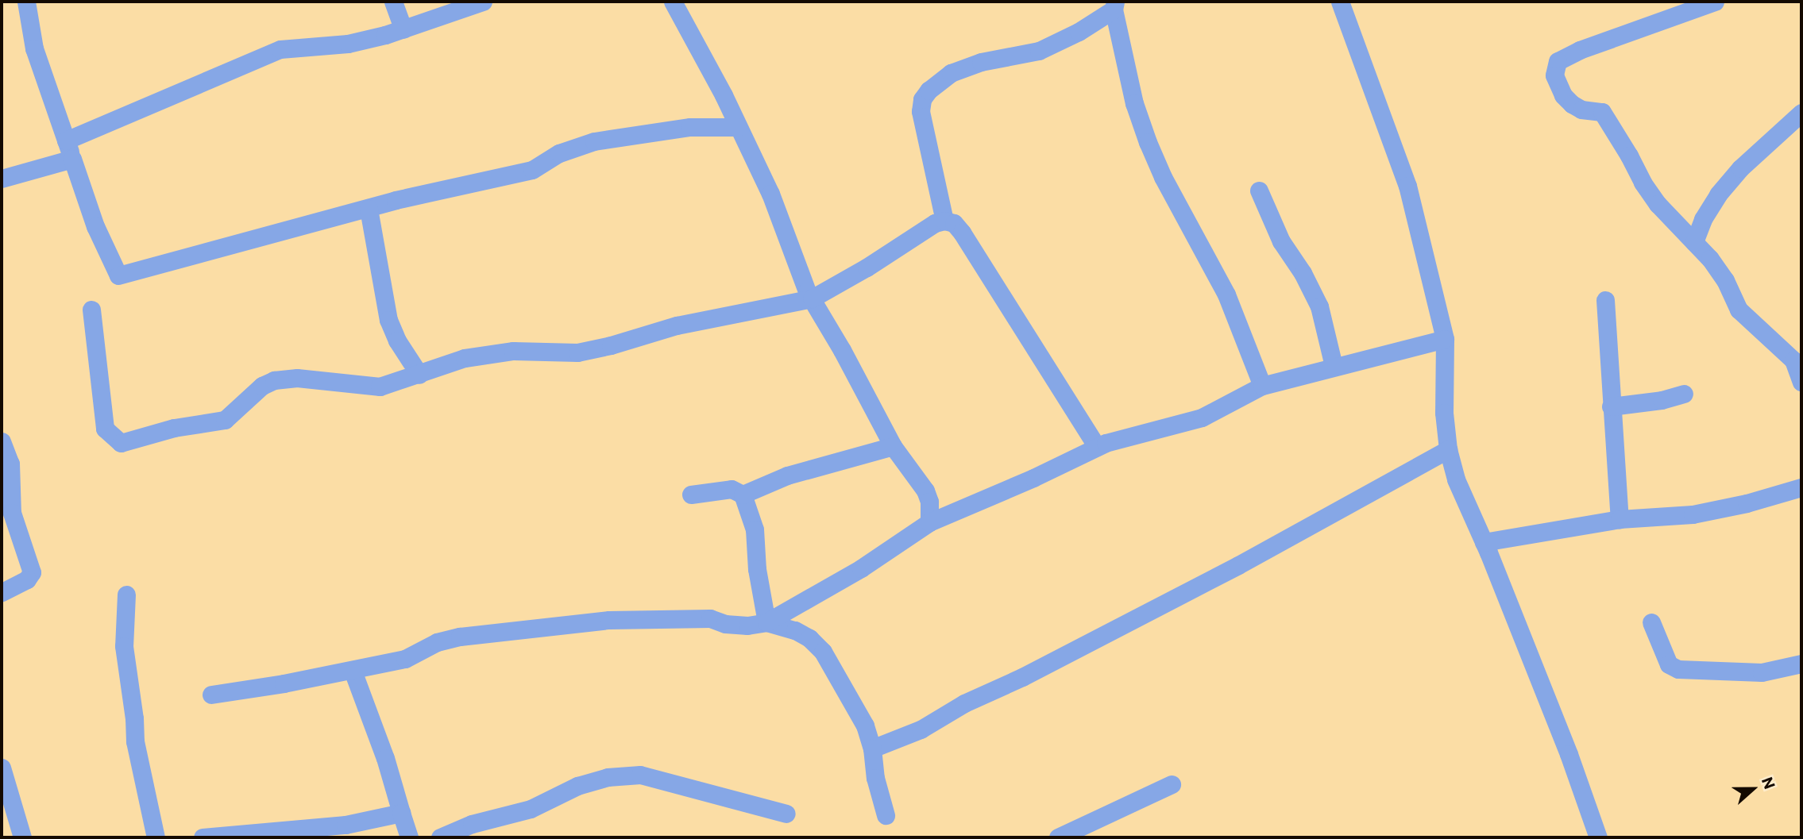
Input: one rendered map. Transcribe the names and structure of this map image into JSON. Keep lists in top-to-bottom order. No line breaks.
{"north":"right"}
